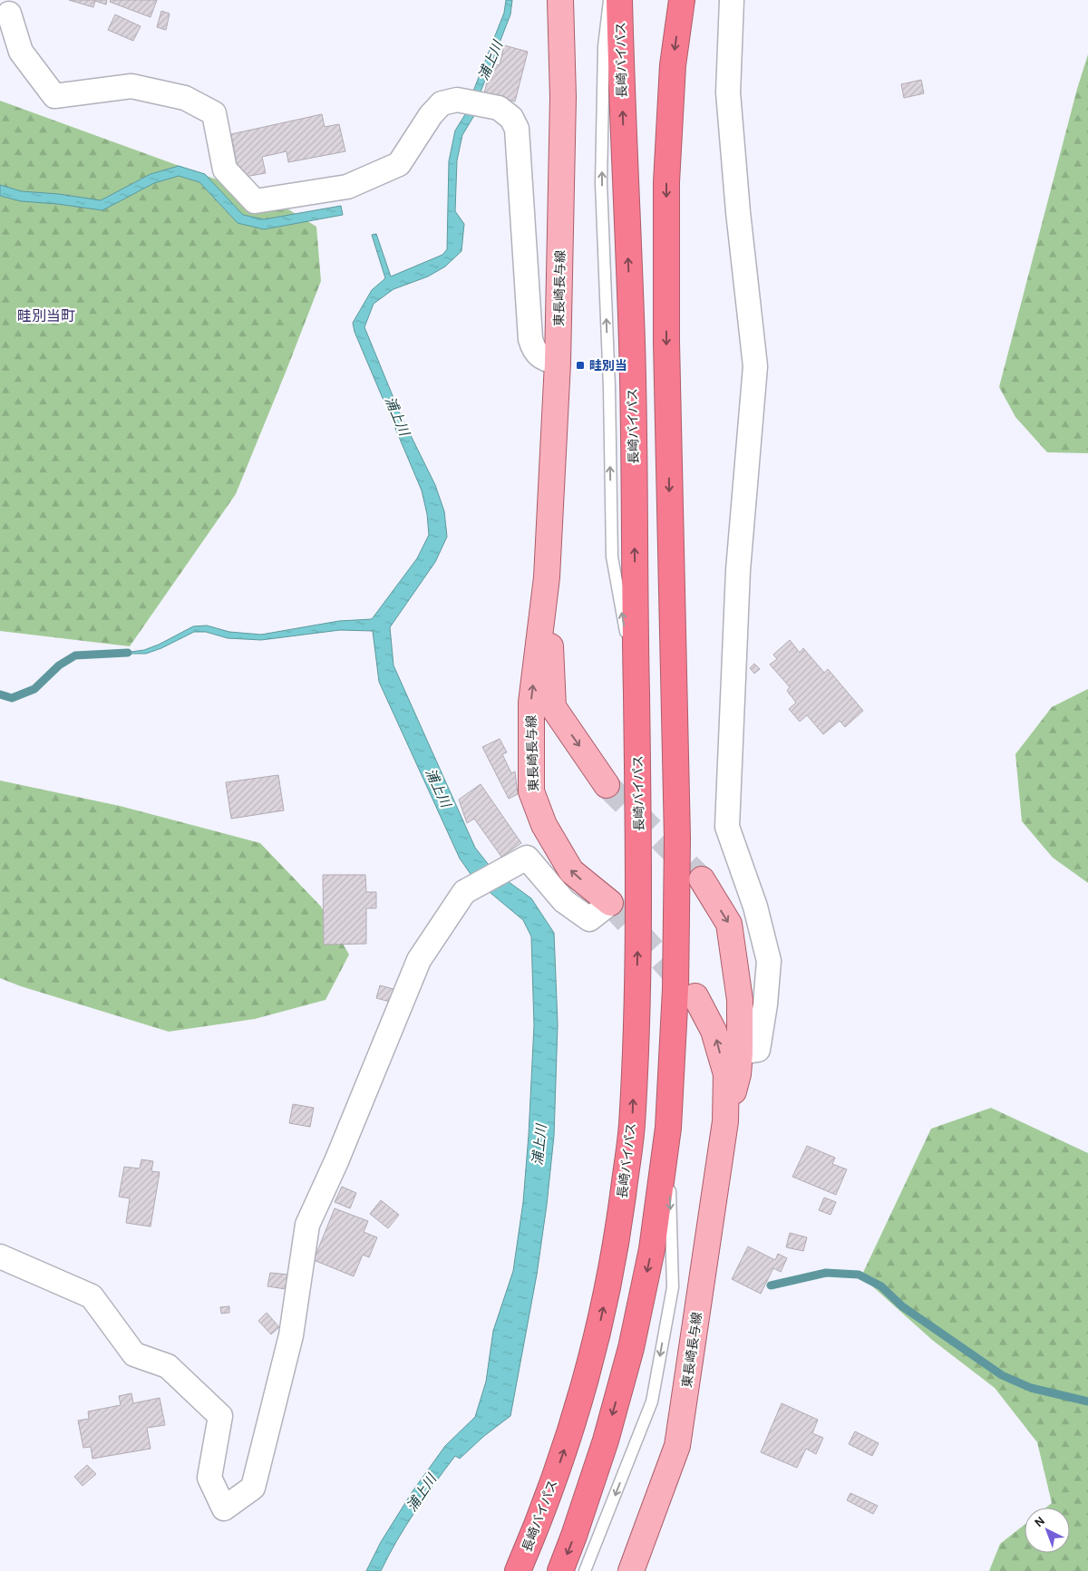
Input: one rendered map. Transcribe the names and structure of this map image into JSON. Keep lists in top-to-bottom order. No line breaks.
{"streets":{"highway":["長崎バイパス"],"main road":["東長崎長与線"]},"districts":["畦別当町"],"water":["浦上川"],"places":{"transit":["畦別当"]},"north":"top left"}
